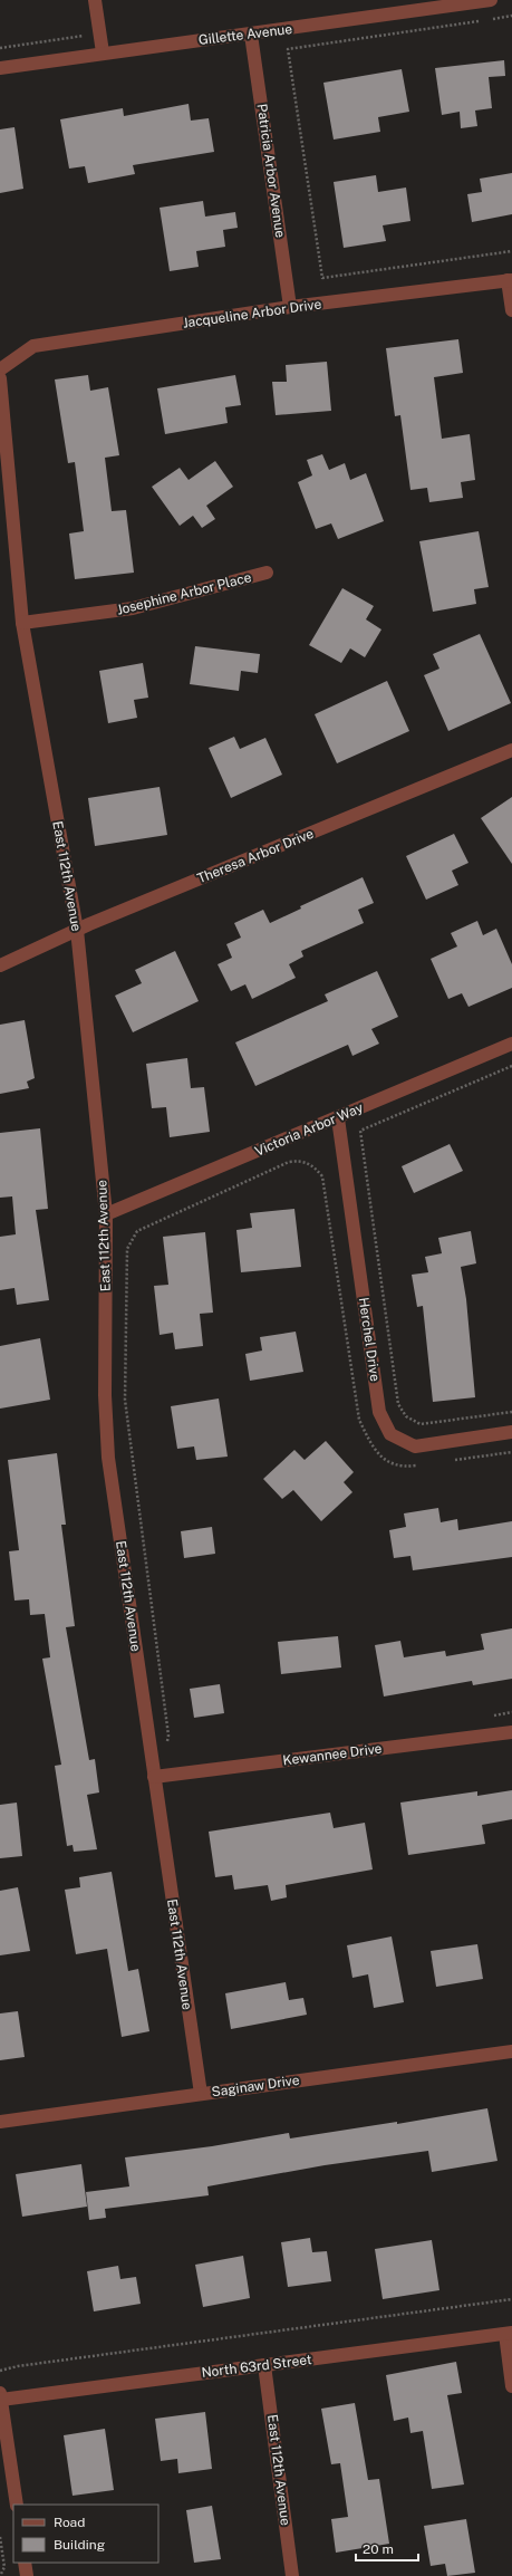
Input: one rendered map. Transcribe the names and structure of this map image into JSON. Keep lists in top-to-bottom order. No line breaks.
{"streets":{"street":["Gillette Avenue","Patricia Arbor Avenue","Jacqueline Arbor Drive","Josephine Arbor Place","Theresa Arbor Drive","East 112th Avenue","Victoria Arbor Way","Herchel Drive","Kewannee Drive","Saginaw Drive","North 63rd Street"]},"crossings":[["Gillette Avenue","Patricia Arbor Avenue"],["Patricia Arbor Avenue","Jacqueline Arbor Drive"],["Josephine Arbor Place","East 112th Avenue"],["Theresa Arbor Drive","East 112th Avenue"],["East 112th Avenue","Victoria Arbor Way"],["East 112th Avenue","Kewannee Drive"],["East 112th Avenue","Saginaw Drive"],["East 112th Avenue","North 63rd Street"],["Victoria Arbor Way","Herchel Drive"]],"legend":["Road","Building"],"scale_bar":"20 m"}
